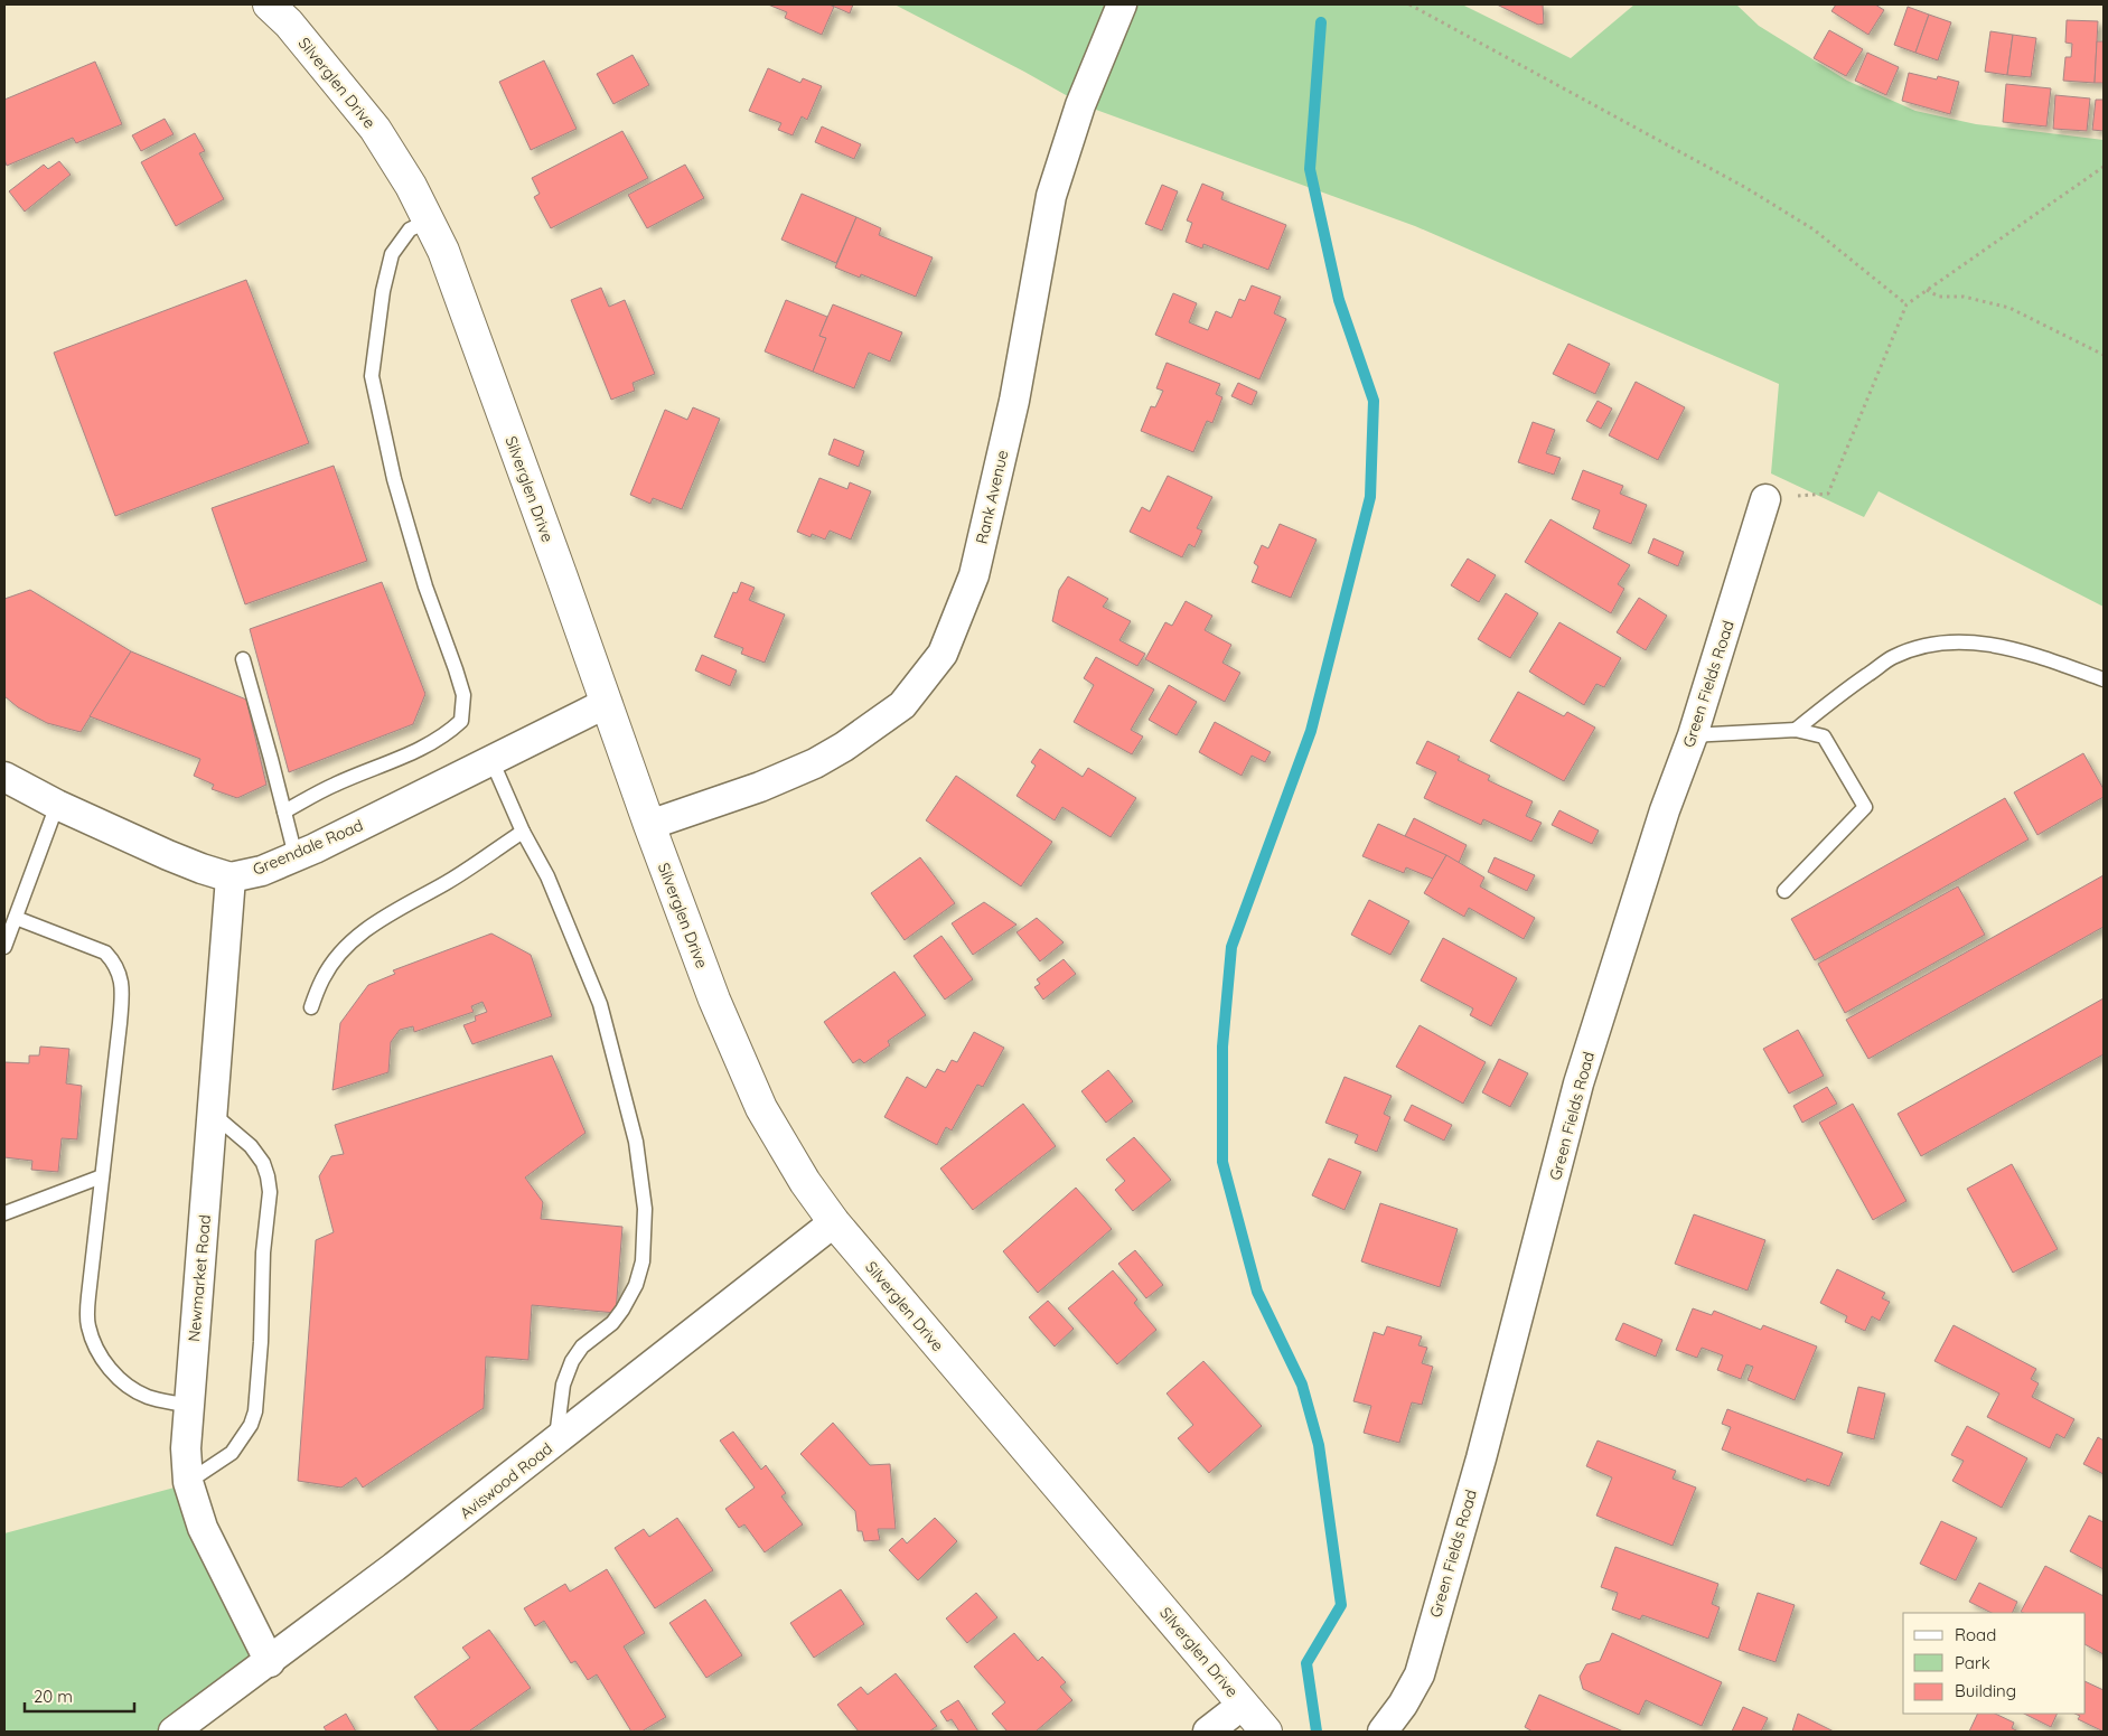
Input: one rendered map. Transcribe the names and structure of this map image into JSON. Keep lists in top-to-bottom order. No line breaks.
{"streets":{"street":["Silverglen Drive","Rank Avenue","Green Fields Road","Greendale Road","Newmarket Road","Aviswood Road"]},"crossings":[["Silverglen Drive","Rank Avenue"],["Silverglen Drive","Greendale Road"],["Silverglen Drive","Aviswood Road"],["Greendale Road","Newmarket Road"],["Newmarket Road","Aviswood Road"]],"legend":["Road","Park","Building"],"scale_bar":"20 m"}
